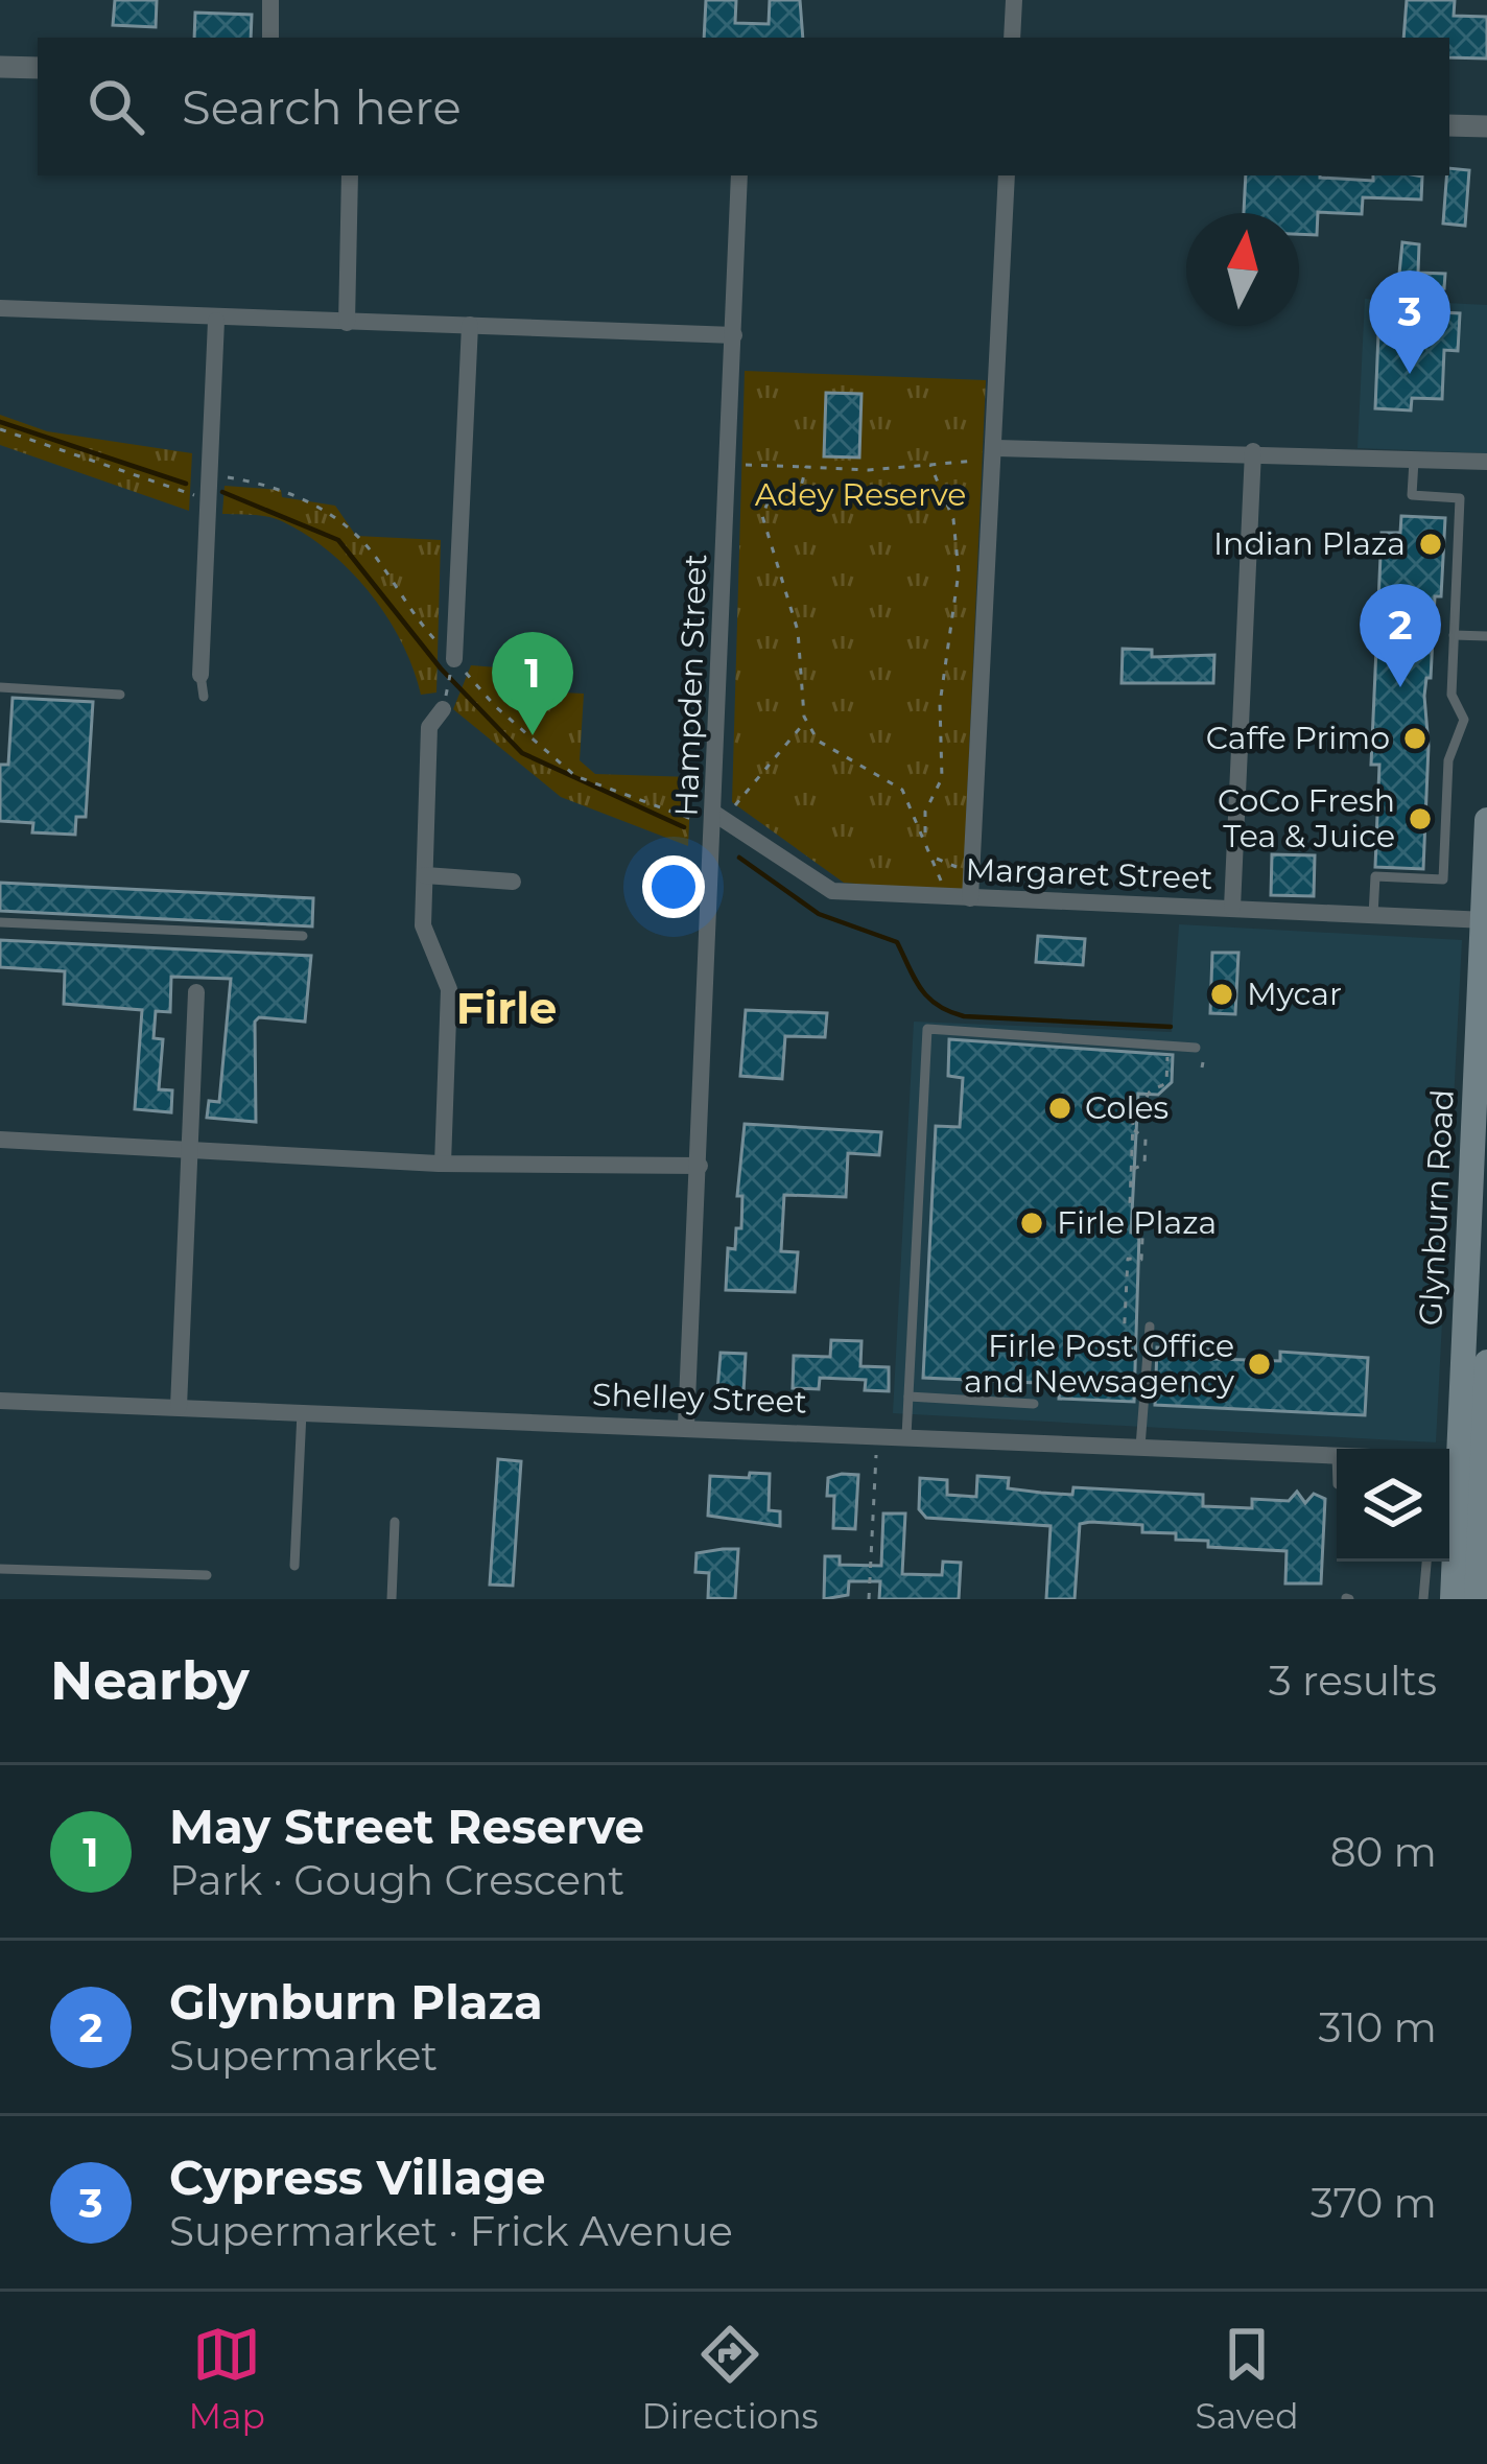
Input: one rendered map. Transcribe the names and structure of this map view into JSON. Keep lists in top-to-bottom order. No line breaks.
{"streets":{"main road":["Glynburn Road"],"street":["Hampden Street","Margaret Street","Shelley Street"]},"crossings":[["Hampden Street","Margaret Street"],["Hampden Street","Shelley Street"],["Margaret Street","Glynburn Road"]],"districts":["Firle"],"parks":["Adey Reserve"],"places":["Indian Plaza","Caffe Primo","CoCo Fresh Tea & Juice","Mycar","Coles","Firle Plaza","Firle Post Office and Newsagency"],"north":"top","page":{"search":"Search here","pins":["3","2","1"],"heading":["Nearby","3 results"],"list":[{"mark":"1","name":"May Street Reserve","note":"Park · Gough Crescent","value":"80 m"},{"mark":"2","name":"Glynburn Plaza","note":"Supermarket","value":"310 m"},{"mark":"3","name":"Cypress Village","note":"Supermarket · Frick Avenue","value":"370 m"}],"nav":["Map","Directions","Saved"]}}
